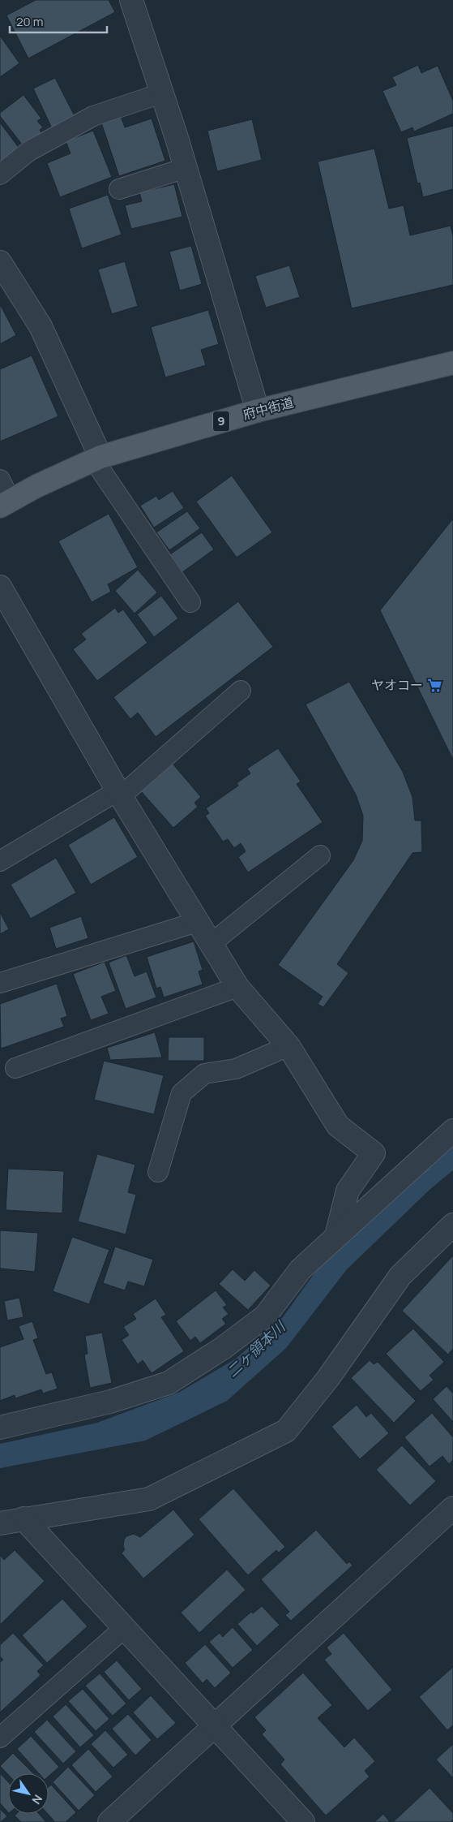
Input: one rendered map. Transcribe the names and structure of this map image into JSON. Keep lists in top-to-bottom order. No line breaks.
{"streets":{"main road":["府中街道","9"]},"water":["二ヶ領本川"],"places":{"supermarket":["ヤオコー"]},"scale_bar":"20 m","north":"bottom right"}
